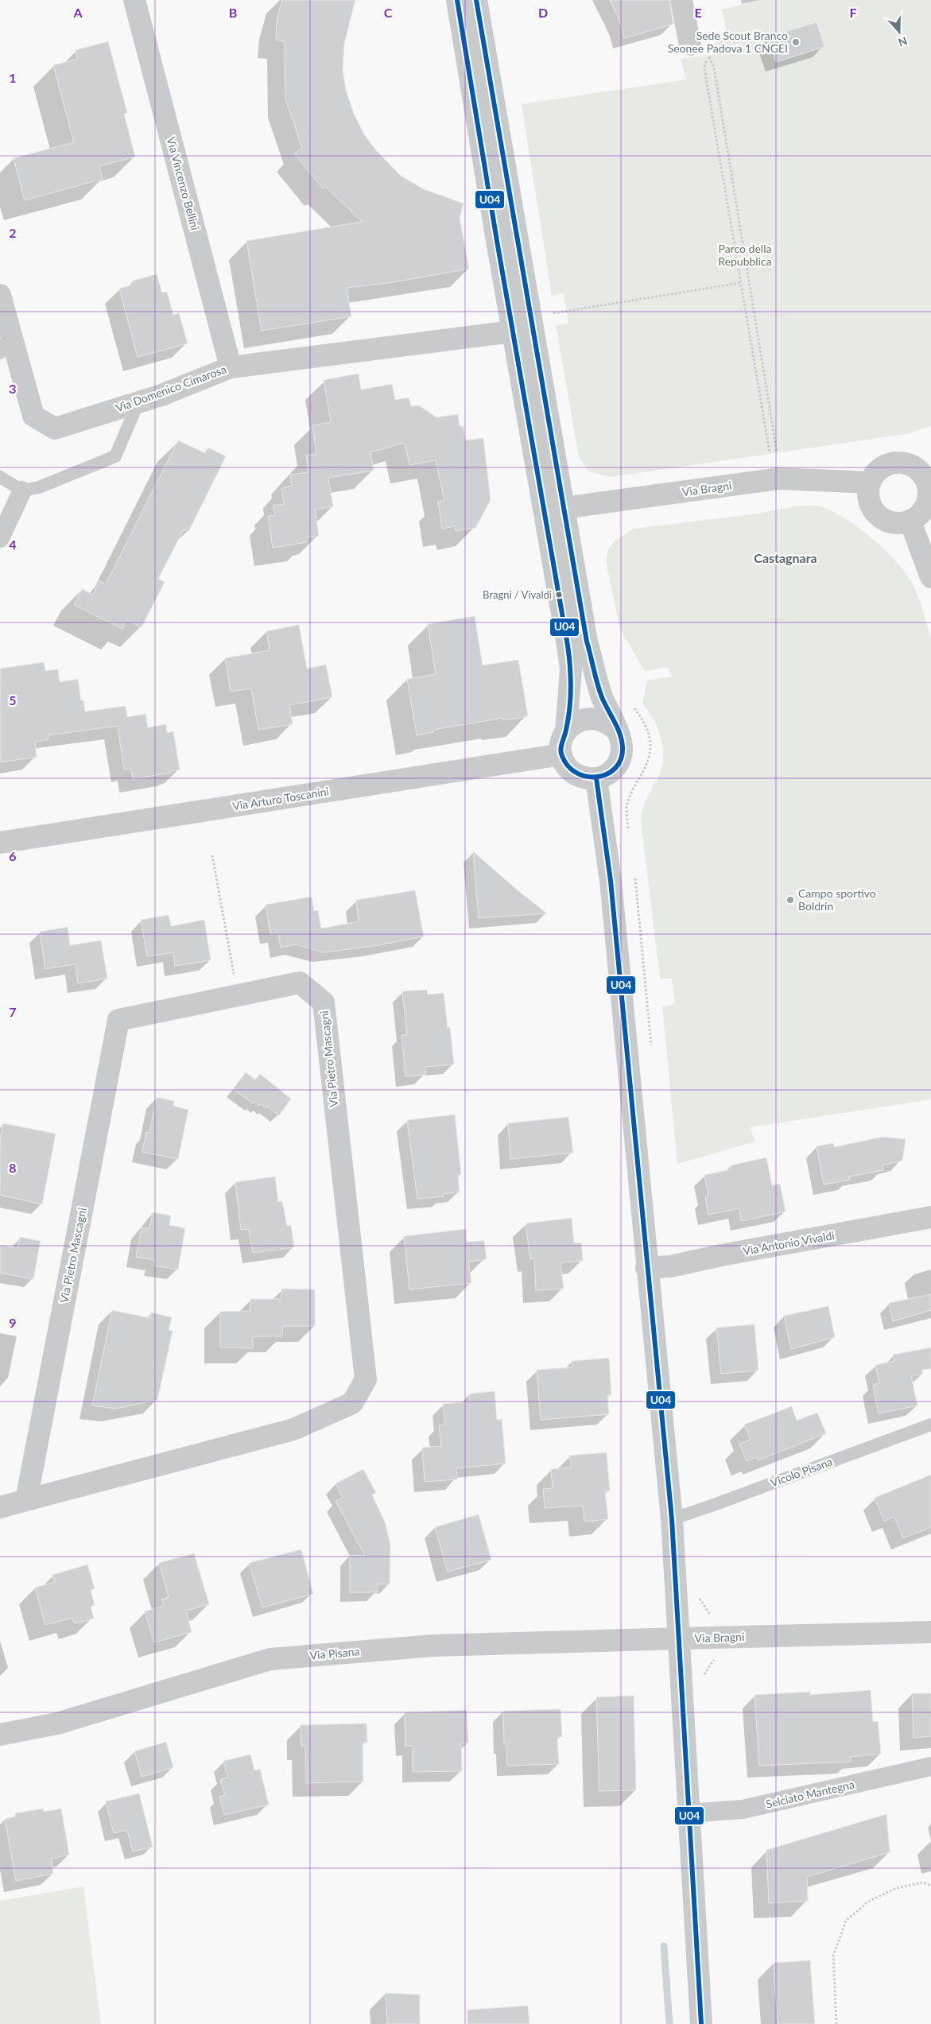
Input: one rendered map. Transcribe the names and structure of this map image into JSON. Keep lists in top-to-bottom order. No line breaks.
{"streets":{"street":["Via Vincenzo Bellini","Via Domenico Cimarosa","Via Bragni","Via Arturo Toscanini","Via Pietro Mascagni","Via Antonio Vivaldi","Via Pisana","Selciato Mantegna"],"lane":["Vicolo Pisana"]},"crossings":[["Via Vincenzo Bellini","Via Domenico Cimarosa"],["Via Bragni","Via Pisana"],["Via Bragni","Selciato Mantegna"]],"districts":["Castagnara"],"parks":["Parco della Repubblica"],"places":["Sede Scout Branco Seonee Padova 1 CNGEI","Bragni / Vivaldi","Campo sportivo Boldrin"],"lines":["transit line U04"],"north":"bottom","grid":{"columns":["A","B","C","D","E","F"],"rows":["1","2","3","4","5","6","7","8","9"]}}
